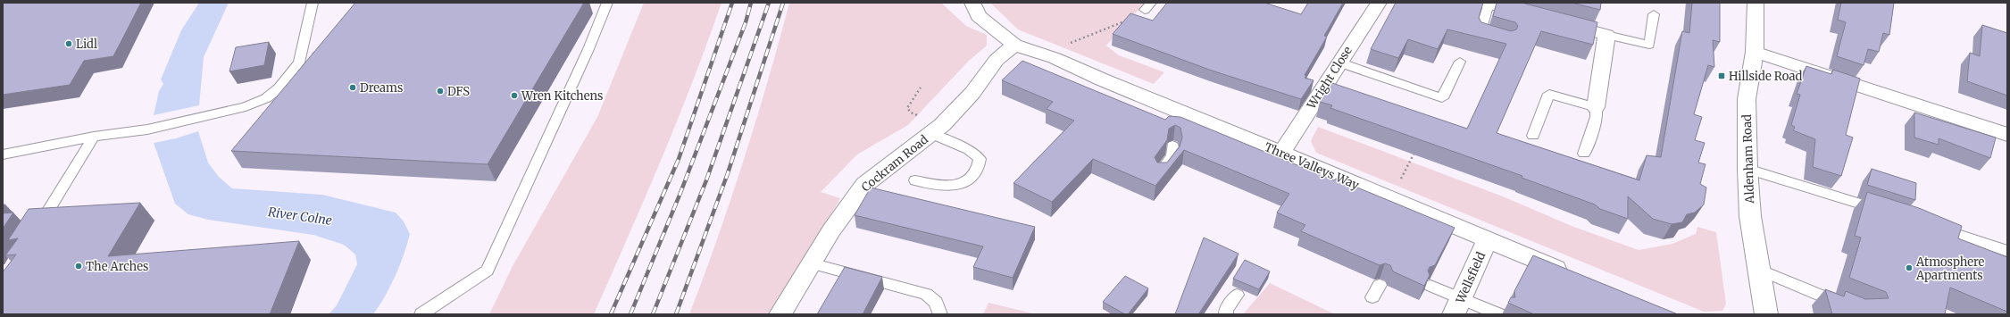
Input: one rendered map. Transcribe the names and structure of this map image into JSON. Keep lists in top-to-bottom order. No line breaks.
{"streets":{"street":["Wright Close","Aldenham Road","Cockram Road","Three Valleys Way","Wellsfield"]},"crossings":[["Wright Close","Three Valleys Way"],["Cockram Road","Three Valleys Way"],["Three Valleys Way","Wellsfield"]],"water":["River Colne"],"places":{"other":["Lidl","Dreams","DFS","Wren Kitchens","The Arches","Atmosphere Apartments"],"transit":["Hillside Road"]}}
